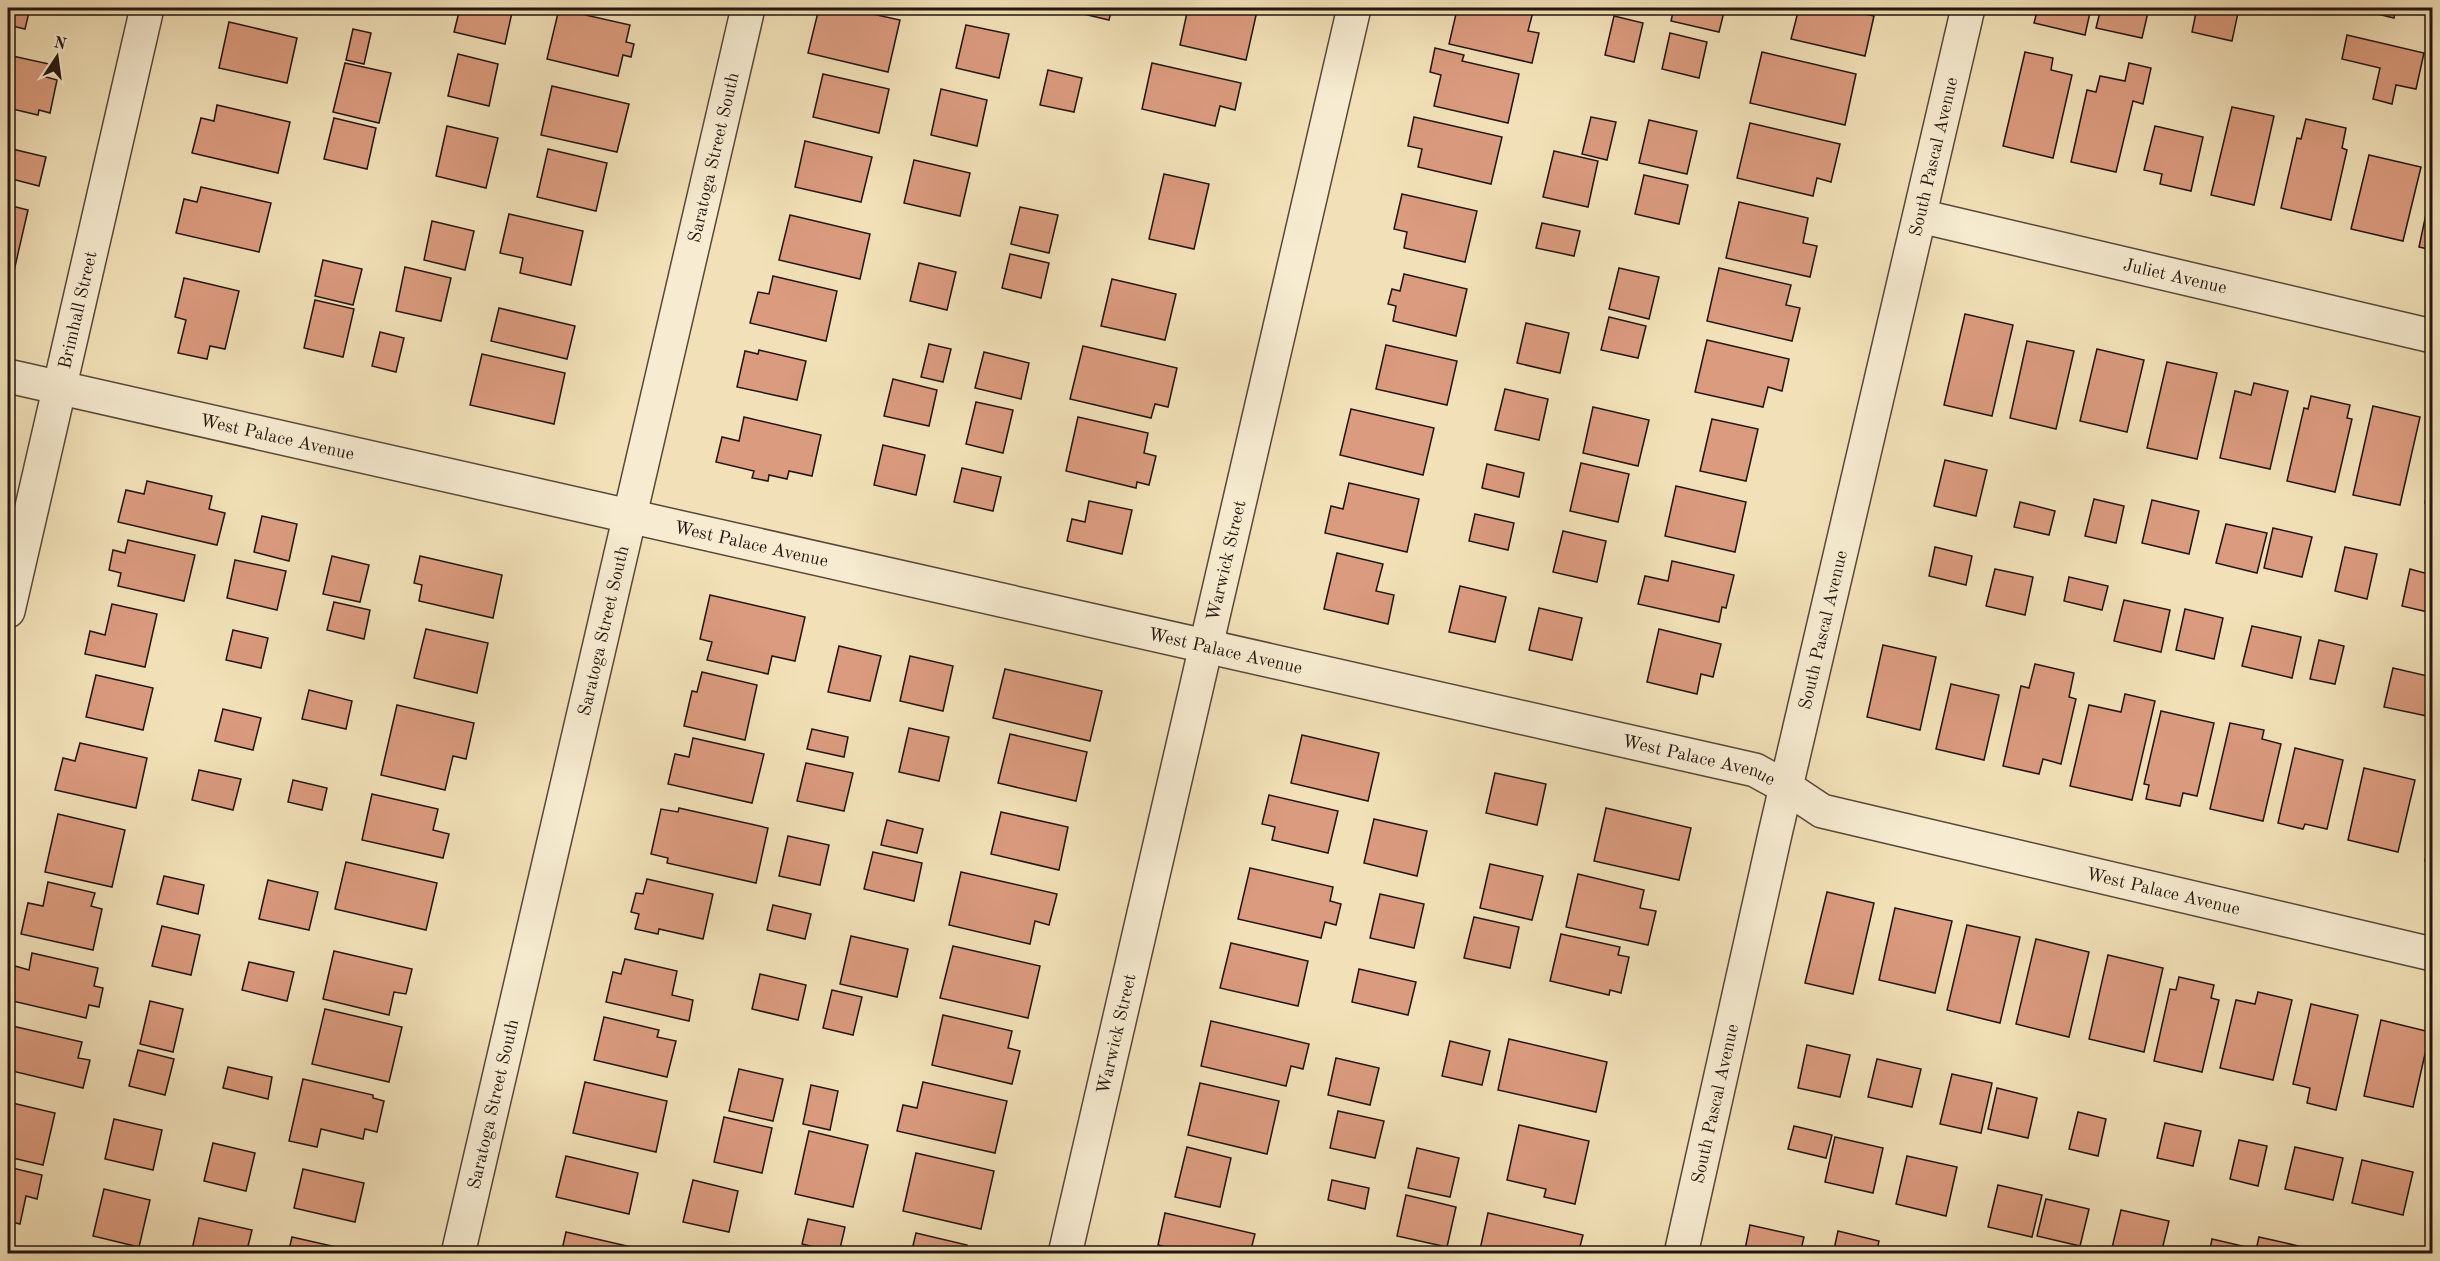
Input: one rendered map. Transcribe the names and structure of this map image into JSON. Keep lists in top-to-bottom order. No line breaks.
{"streets":{"street":["Saratoga Street South","South Pascal Avenue","Juliet Avenue","Brimhall Street","West Palace Avenue","Warwick Street"]},"crossings":[["Saratoga Street South","West Palace Avenue"],["South Pascal Avenue","Juliet Avenue"],["South Pascal Avenue","West Palace Avenue"],["Brimhall Street","West Palace Avenue"],["West Palace Avenue","Warwick Street"]],"north":"top"}
